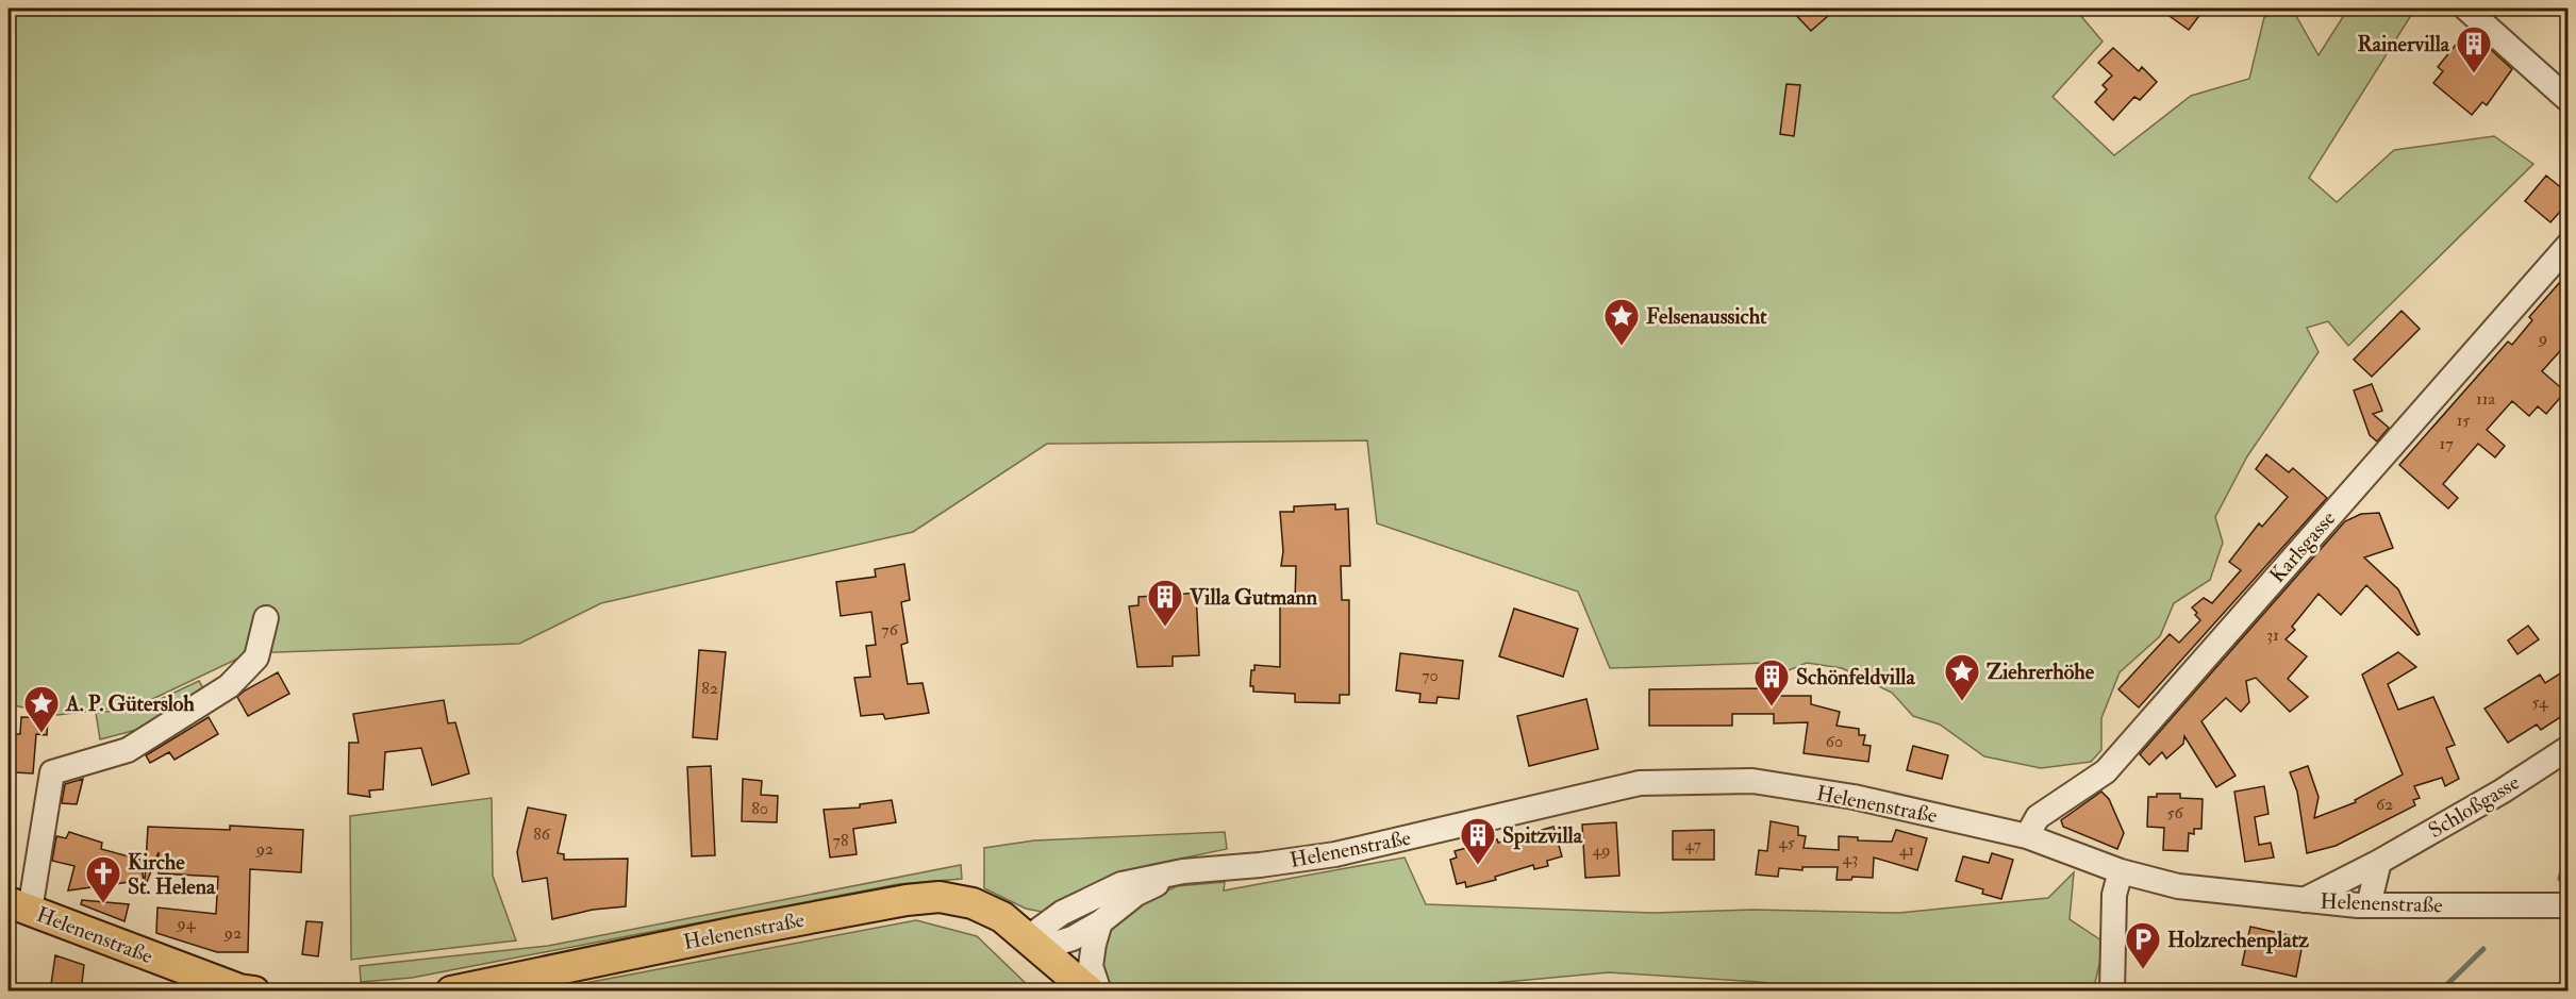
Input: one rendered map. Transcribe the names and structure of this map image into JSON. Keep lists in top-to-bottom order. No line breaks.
{"streets":{"main road":["Helenenstraße"],"street":["Karlsgasse","Schloßgasse"]},"crossings":[["Karlsgasse","Helenenstraße"],["Helenenstraße","Schloßgasse"]],"places":{"building":["Rainervilla","Villa Gutmann","Schönfeldvilla","Spitzvilla"],"place":["Felsenaussicht","Ziehrerhöhe","A. P. Gütersloh"],"church":["Kirche St. Helena"],"parking":["Holzrechenplatz"]},"house_numbers":["9","11a","15","17","76","31","70","82","54","60","62","80","56","86","78","45","47","92","49","41","43","94","92"]}
